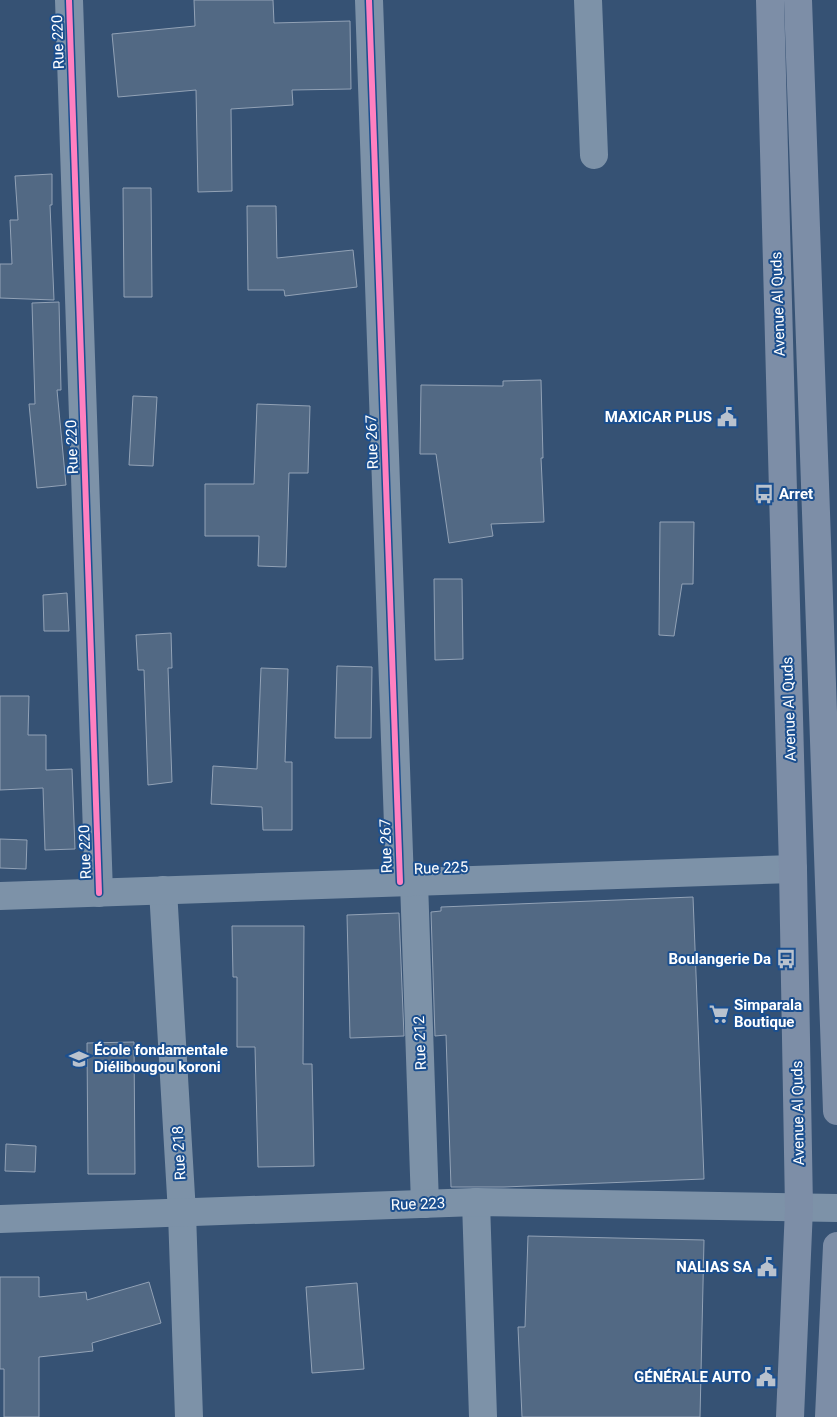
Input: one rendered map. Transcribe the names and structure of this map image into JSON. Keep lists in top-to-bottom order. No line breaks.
{"streets":{"main road":["Avenue Al Quds"],"street":["Rue 220","Rue 267","Rue 225","Rue 212","Rue 218","Rue 223"]},"crossings":[["Rue 220","Rue 225"],["Avenue Al Quds","Rue 225"],["Avenue Al Quds","Rue 223"],["Rue 267","Rue 225"],["Rue 267","Rue 212"],["Rue 225","Rue 212"],["Rue 225","Rue 218"],["Rue 212","Rue 223"],["Rue 218","Rue 223"]],"places":{"public building":["MAXICAR PLUS","NALIAS SA","GÉNÉRALE AUTO"],"bus stop":["Arret","Boulangerie Da"],"supermarket":["Simparala Boutique"],"school or university":["École fondamentale Diélibougou koroni"]}}
